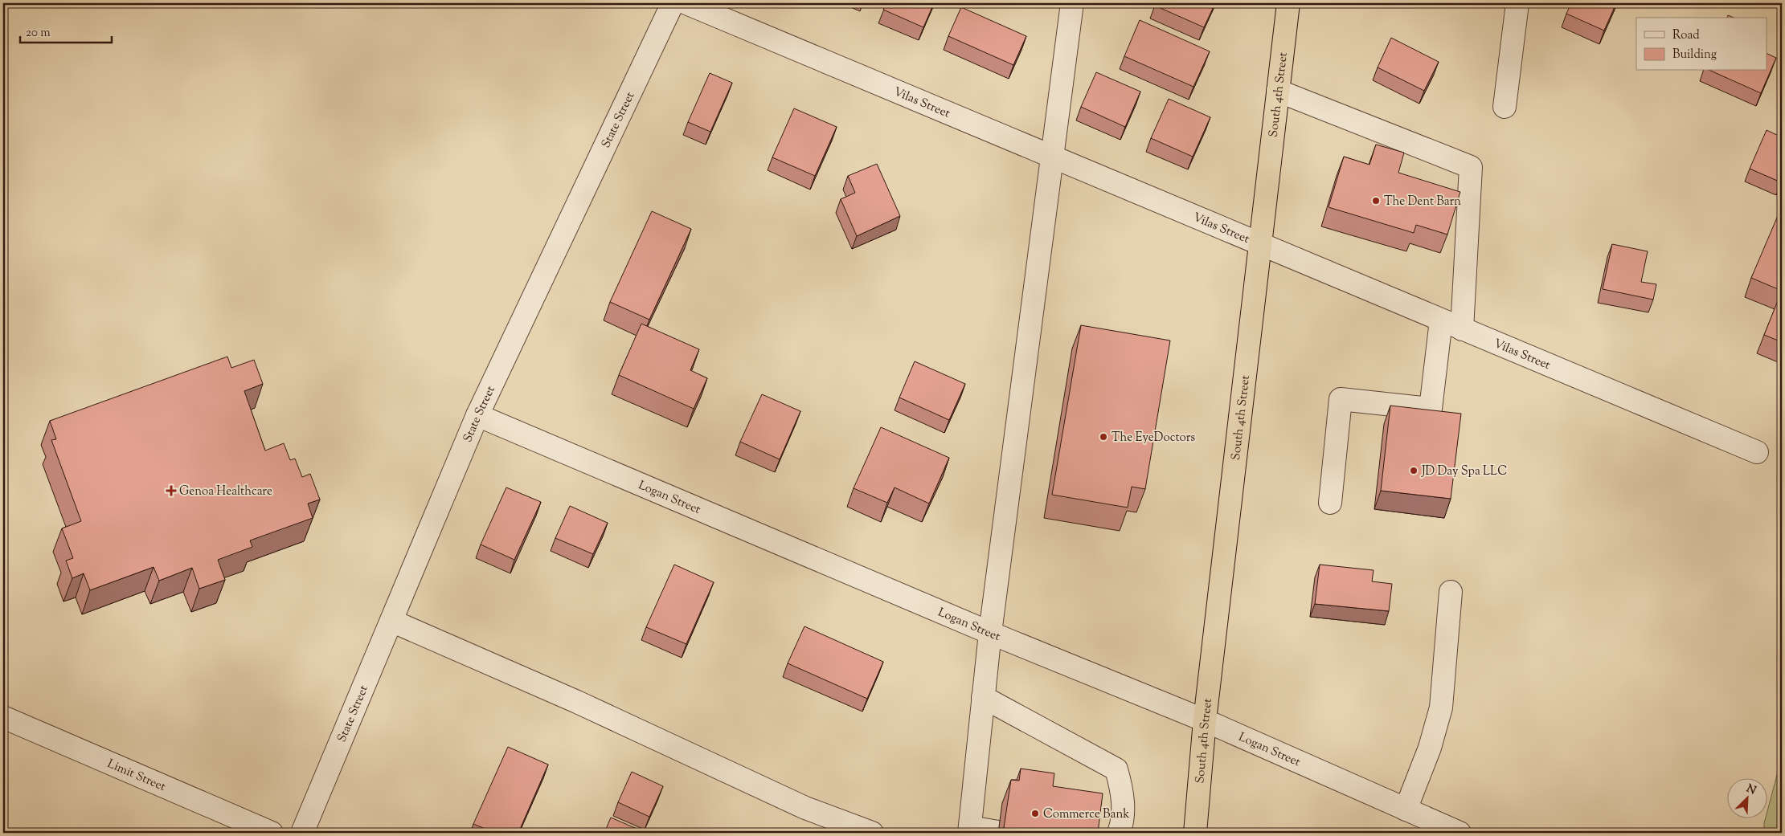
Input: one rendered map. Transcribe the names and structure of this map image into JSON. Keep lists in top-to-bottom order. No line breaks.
{"streets":{"highway":["South 4th Street"],"street":["Vilas Street","State Street","Logan Street","Limit Street"]},"crossings":[["South 4th Street","Vilas Street"],["South 4th Street","Logan Street"],["State Street","Logan Street"]],"places":{"other":["The Dent Barn","The EyeDoctors","JD Day Spa LLC","Commerce Bank"],"health":["Genoa Healthcare"]},"legend":["Road","Building"],"scale_bar":"20 m","north":"top right"}
